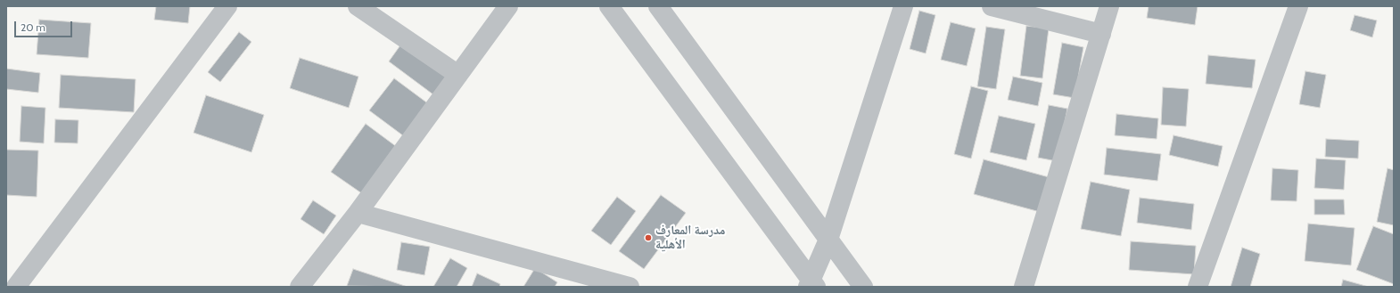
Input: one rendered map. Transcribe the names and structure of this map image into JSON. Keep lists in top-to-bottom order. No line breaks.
{"places":["مدرسة المعارف الأهلية"],"scale_bar":"20 m"}
